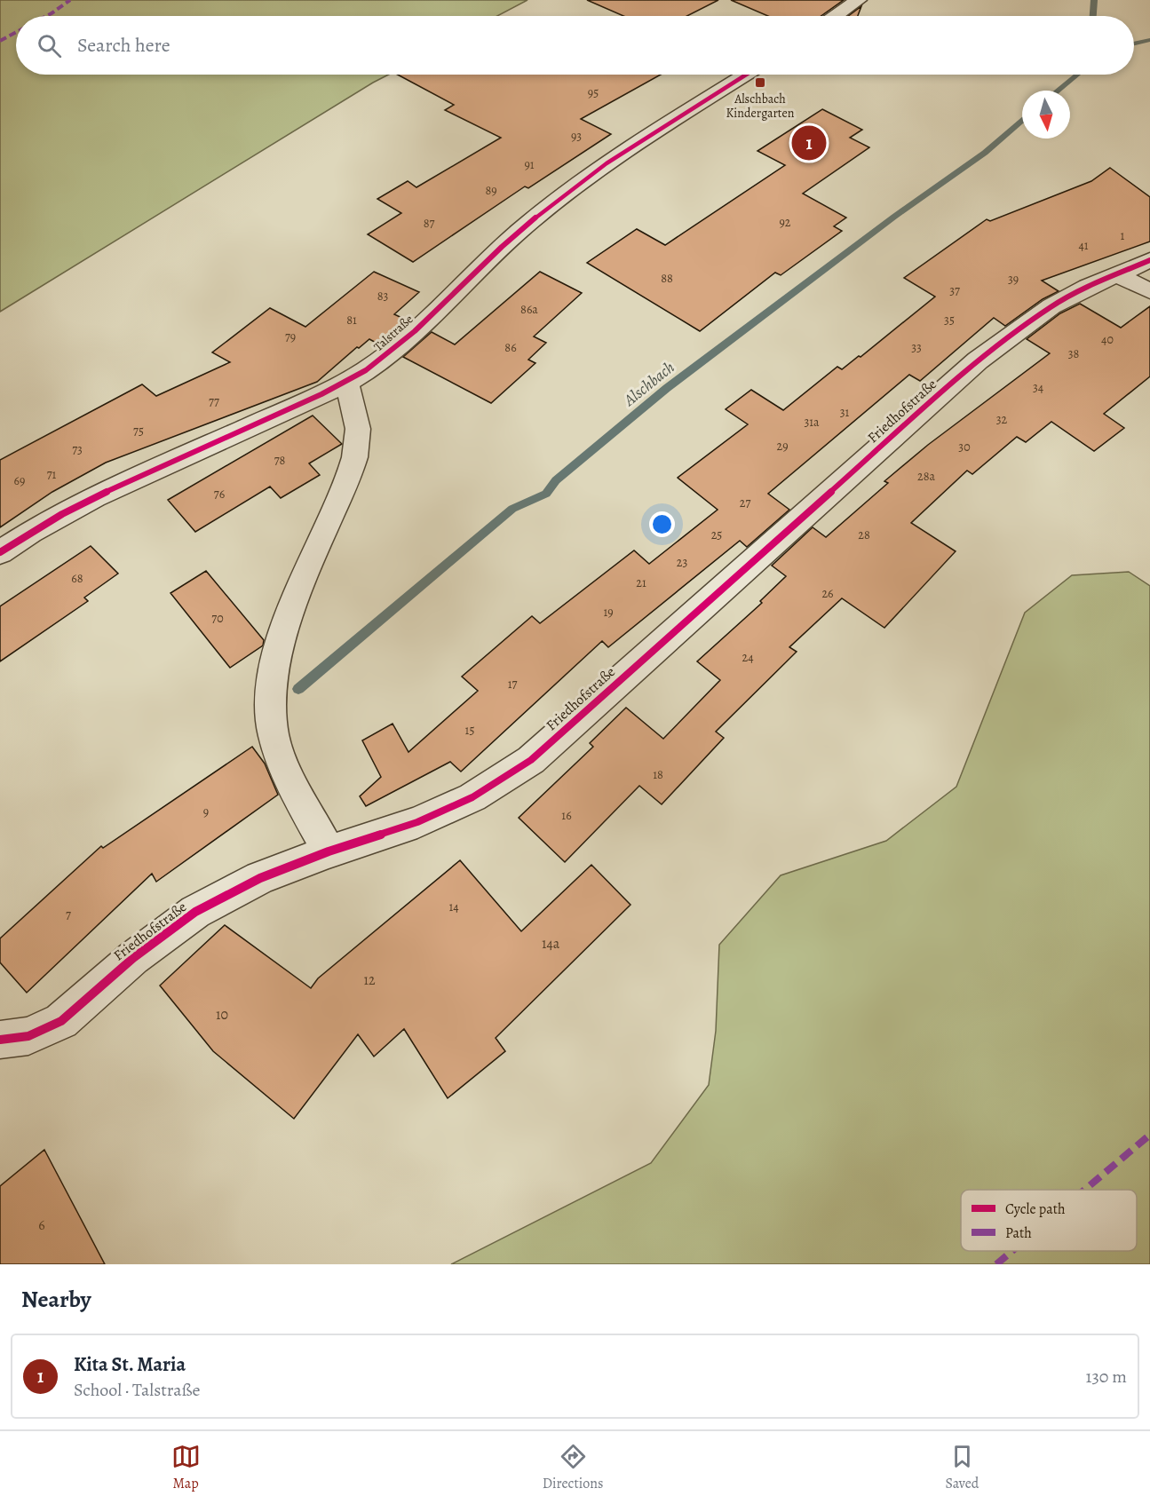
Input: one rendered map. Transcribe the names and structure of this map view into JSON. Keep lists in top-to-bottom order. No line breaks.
{"streets":{"street":["Talstraße","Friedhofstraße"]},"water":["Alschbach"],"places":{"transit":["Alschbach Kindergarten"]},"house_numbers":["95","93","91","89","92","87","1","41","88","39","37","83","86a","81","35","79","40","86","33","38","34","77","31","32","31a","75","29","30","73","78","71","28a","69","76","27","25","28","23","68","21","26","19","70","24","17","15","18","9","16","14","7","14a","12","10","6"],"legend":["Cycle path","Path"],"north":"bottom","page":{"search":"Search here","pins":"1","heading":"Nearby","list":[{"mark":"1","name":"Kita St. Maria","note":"School · Talstraße","value":"130 m"}],"nav":["Map","Directions","Saved"]}}
